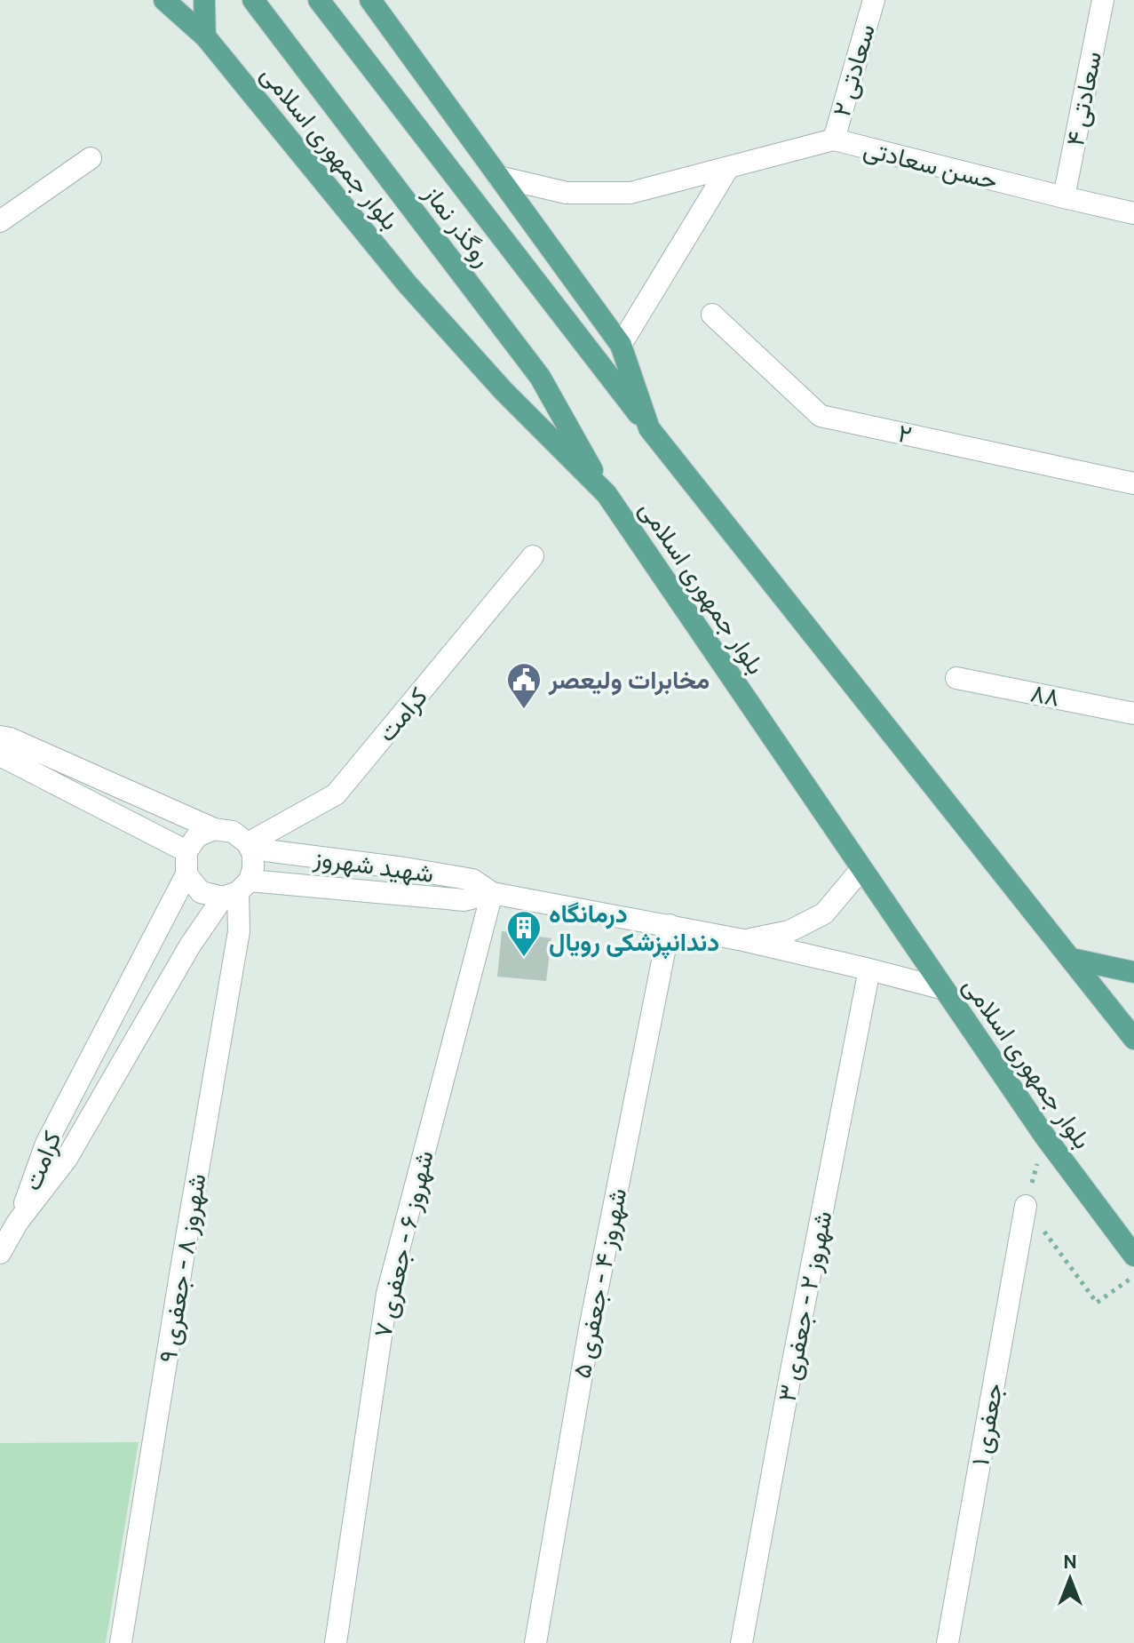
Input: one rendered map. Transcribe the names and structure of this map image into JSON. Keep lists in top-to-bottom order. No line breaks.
{"streets":{"main road":["بلوار جمهوری اسلامی","روگذر نماز"],"street":["سعادتی ۲","سعادتی ۴","حسن سعادتی","۲","۸۸","کرامت","شهید شهروز","شهروز ۶ - جعفری ۷","شهروز ۸ - جعفری ۹","شهروز ۴ - جعفری ۵","شهروز ۲ - جعفری ۳","جعفری ۱"]},"crossings":[["سعادتی ۲","حسن سعادتی"],["سعادتی ۴","حسن سعادتی"],["بلوار جمهوری اسلامی","حسن سعادتی"],["بلوار جمهوری اسلامی","روگذر نماز"],["بلوار جمهوری اسلامی","شهید شهروز"],["کرامت","شهید شهروز"],["کرامت","شهروز ۸ - جعفری ۹"],["شهید شهروز","شهروز ۶ - جعفری ۷"],["شهید شهروز","شهروز ۸ - جعفری ۹"],["شهید شهروز","شهروز ۴ - جعفری ۵"],["شهید شهروز","شهروز ۲ - جعفری ۳"]],"places":{"public building":["مخابرات ولیعصر"],"building":["درمانگاه دندانپزشکی رویال"]},"north":"top"}
